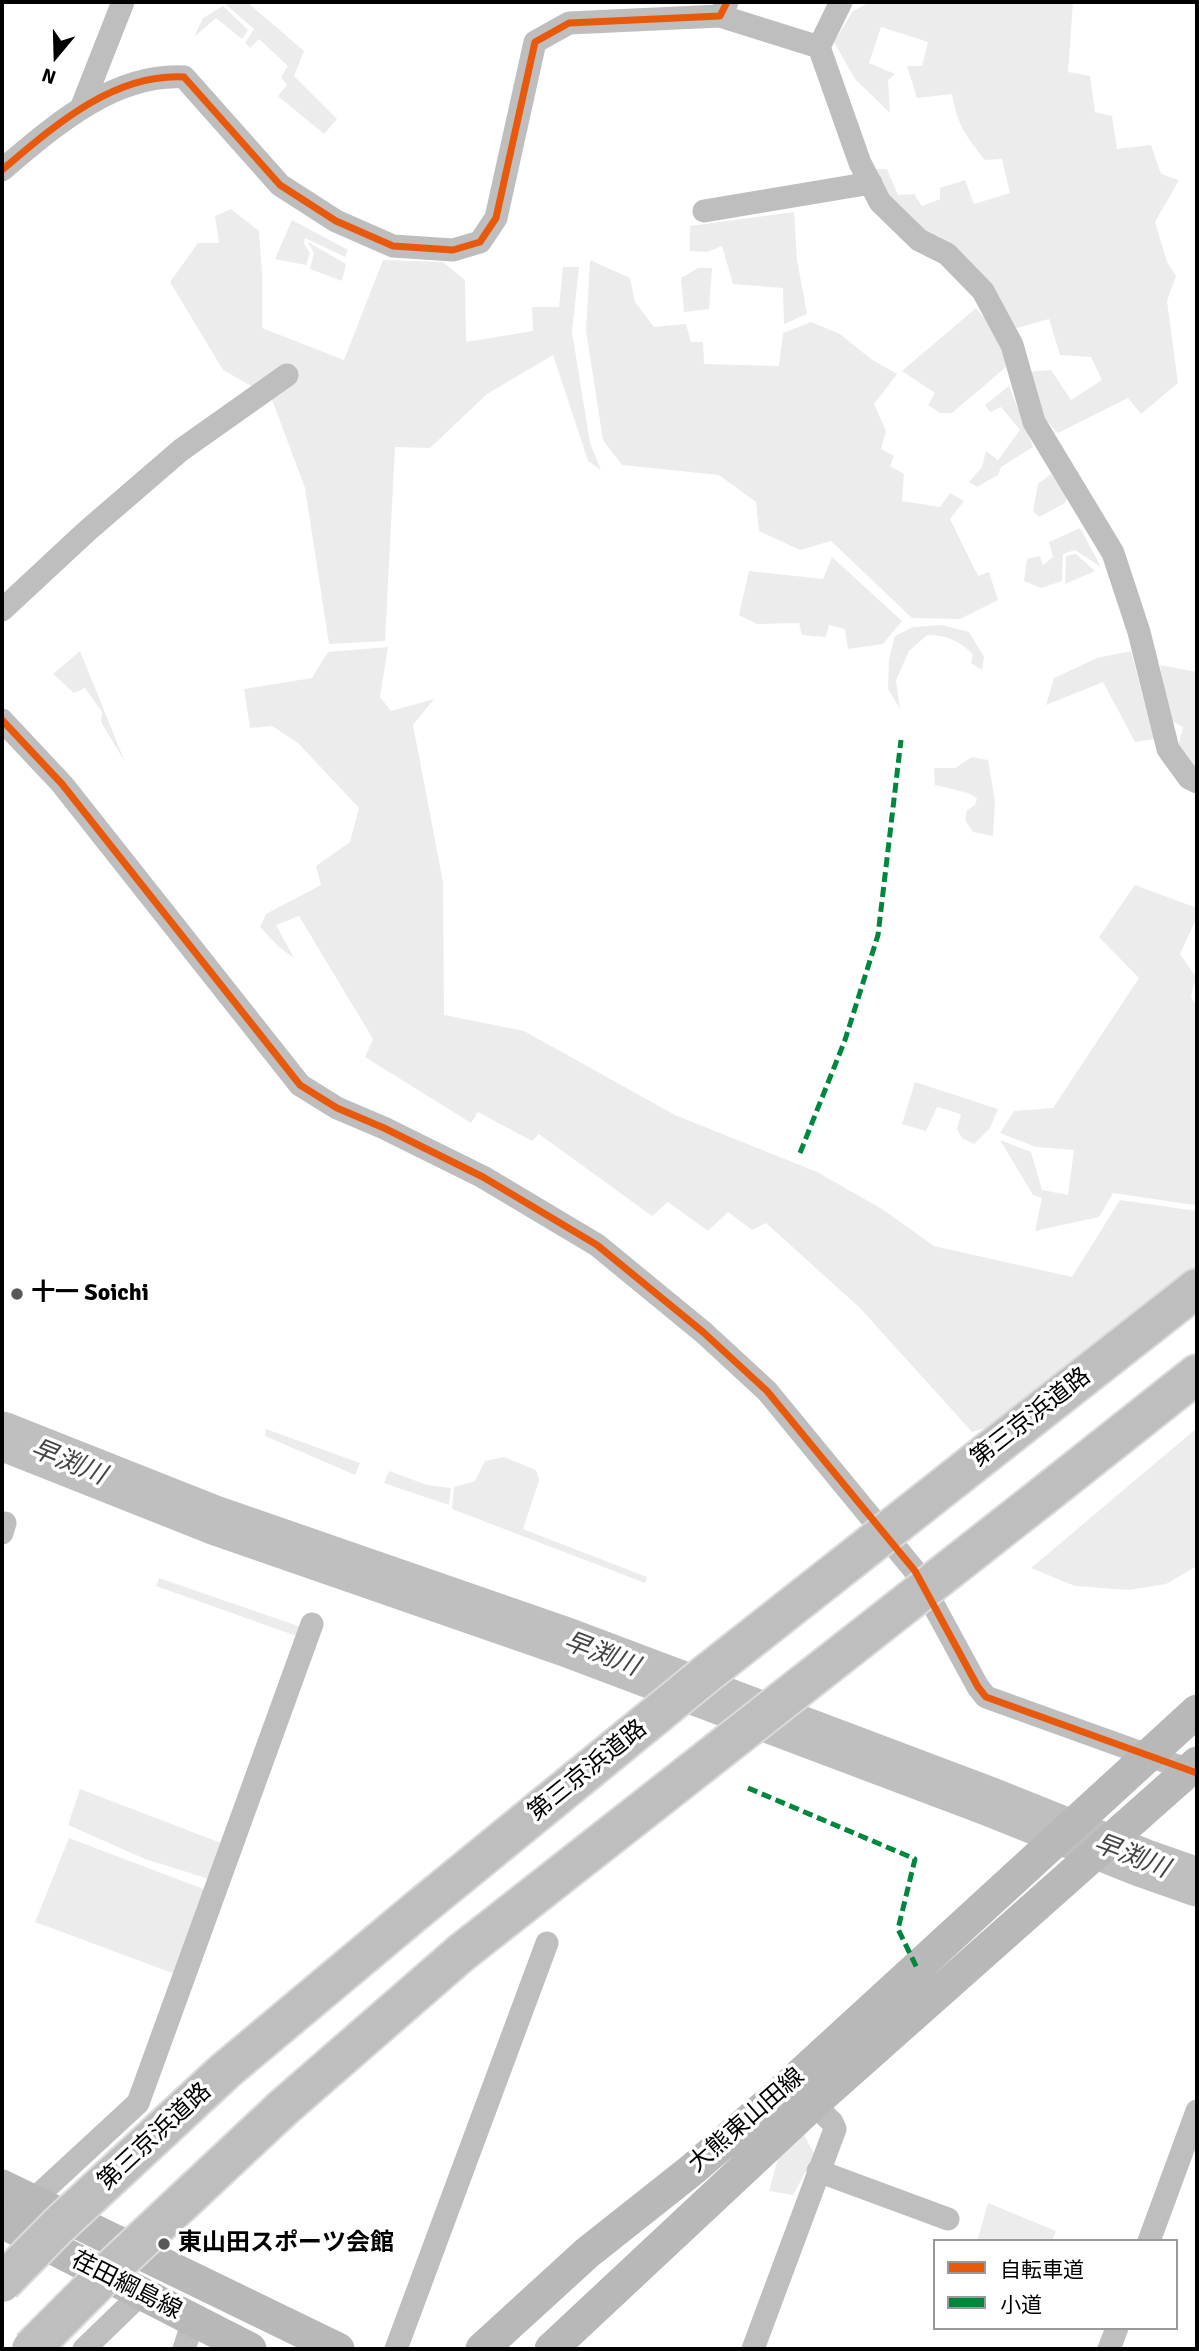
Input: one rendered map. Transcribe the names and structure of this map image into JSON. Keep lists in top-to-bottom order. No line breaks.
{"streets":{"highway":["第三京浜道路"],"street":["大熊東山田線","荏田綱島線"]},"water":["早渕川"],"places":["十一 Soichi","東山田スポーツ会館"],"legend":["自転車道","小道"],"north":"bottom"}
